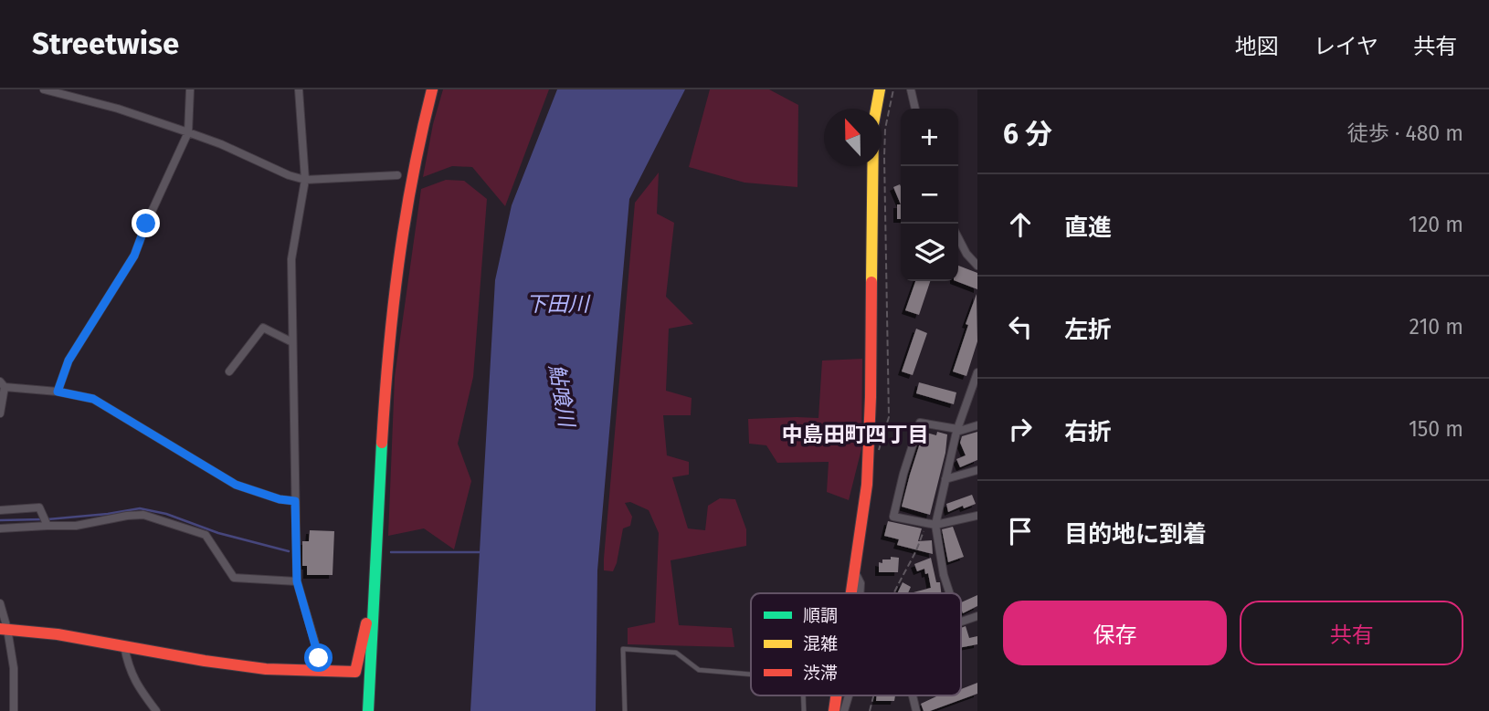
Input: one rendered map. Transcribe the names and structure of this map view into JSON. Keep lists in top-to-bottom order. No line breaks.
{"districts":["中島田町四丁目"],"water":["下田川","鮎喰川"],"legend":["順調","混雑","渋滞"],"north":"top","page":{"header":"Streetwise","nav":["地図","レイヤ","共有"],"heading":["6 分","徒歩 · 480 m"],"map_buttons":["+","−"],"list":[["直進","120 m"],["左折","210 m"],["右折","150 m"],"目的地に到着"],"buttons":["保存","共有"]}}
